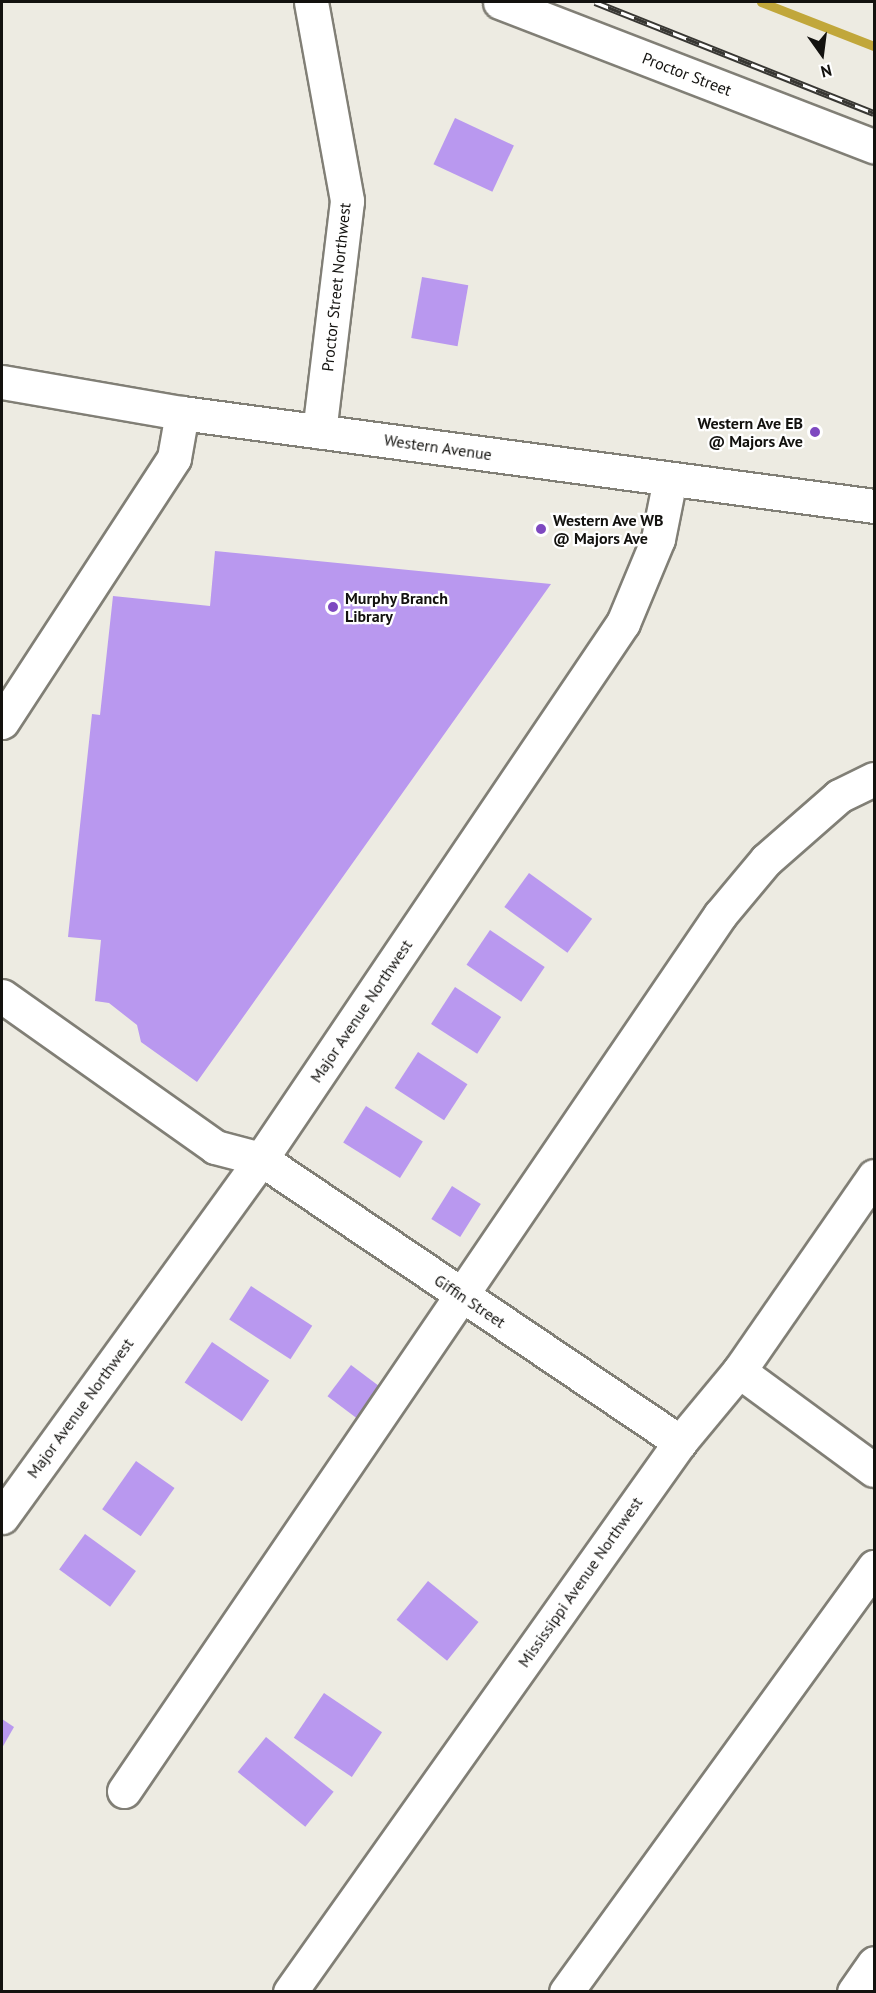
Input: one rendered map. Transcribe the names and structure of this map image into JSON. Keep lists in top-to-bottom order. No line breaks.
{"streets":{"street":["Proctor Street","Proctor Street Northwest","Western Avenue","Major Avenue Northwest","Giffin Street","Mississippi Avenue Northwest"]},"crossings":[["Proctor Street Northwest","Western Avenue"],["Western Avenue","Major Avenue Northwest"],["Major Avenue Northwest","Giffin Street"],["Giffin Street","Mississippi Avenue Northwest"]],"places":["Western Ave EB @ Majors Ave","Western Ave WB @ Majors Ave","Murphy Branch Library"],"north":"bottom"}
